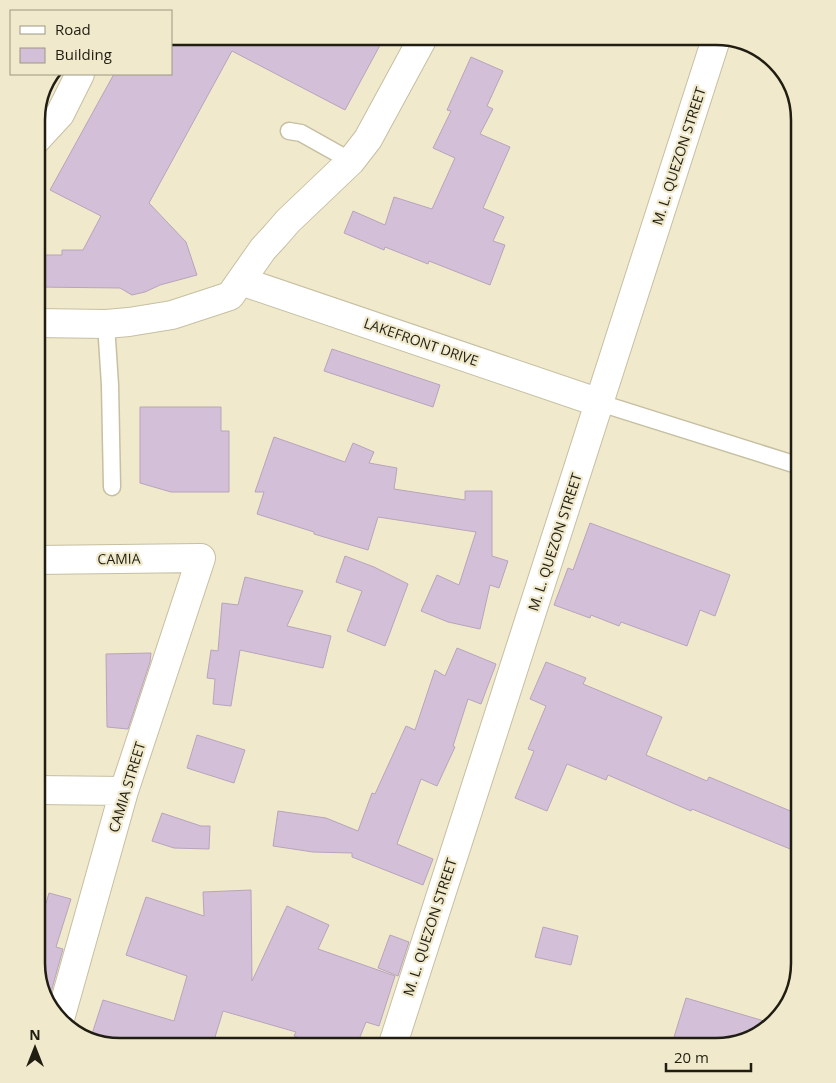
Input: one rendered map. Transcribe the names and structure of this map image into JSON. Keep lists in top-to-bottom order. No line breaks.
{"streets":{"street":["M. L. QUEZON STREET","LAKEFRONT DRIVE","CAMIA","CAMIA STREET"]},"crossings":[["M. L. QUEZON STREET","LAKEFRONT DRIVE"],["CAMIA","CAMIA STREET"]],"legend":["Road","Building"],"scale_bar":"20 m","north":"top"}
